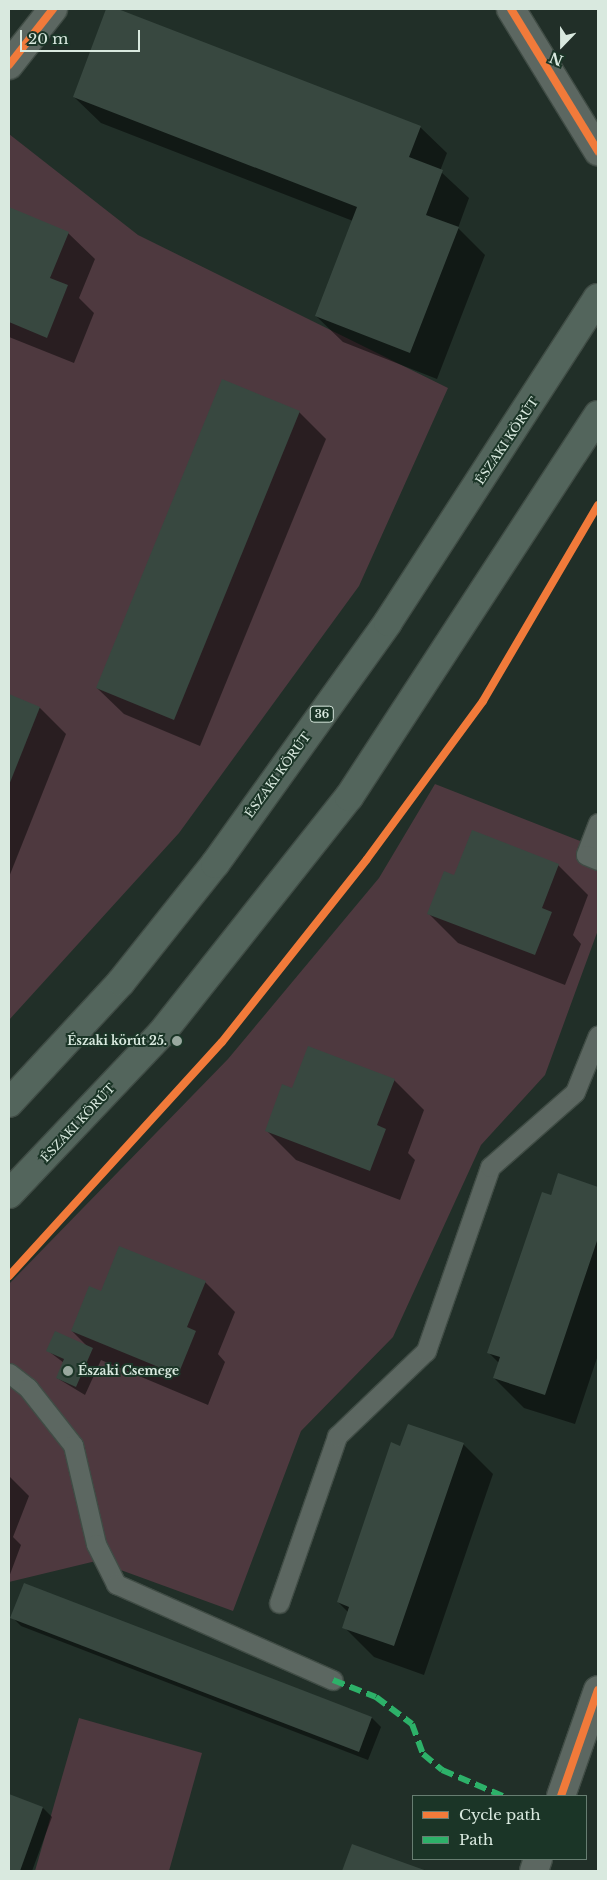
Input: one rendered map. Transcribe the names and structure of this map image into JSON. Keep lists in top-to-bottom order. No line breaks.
{"streets":{"main road":["ÉSZAKI KÖRÚT","36"]},"places":["Északi körút 25.","Északi Csemege"],"legend":["Cycle path","Path"],"scale_bar":"20 m","north":"bottom"}
